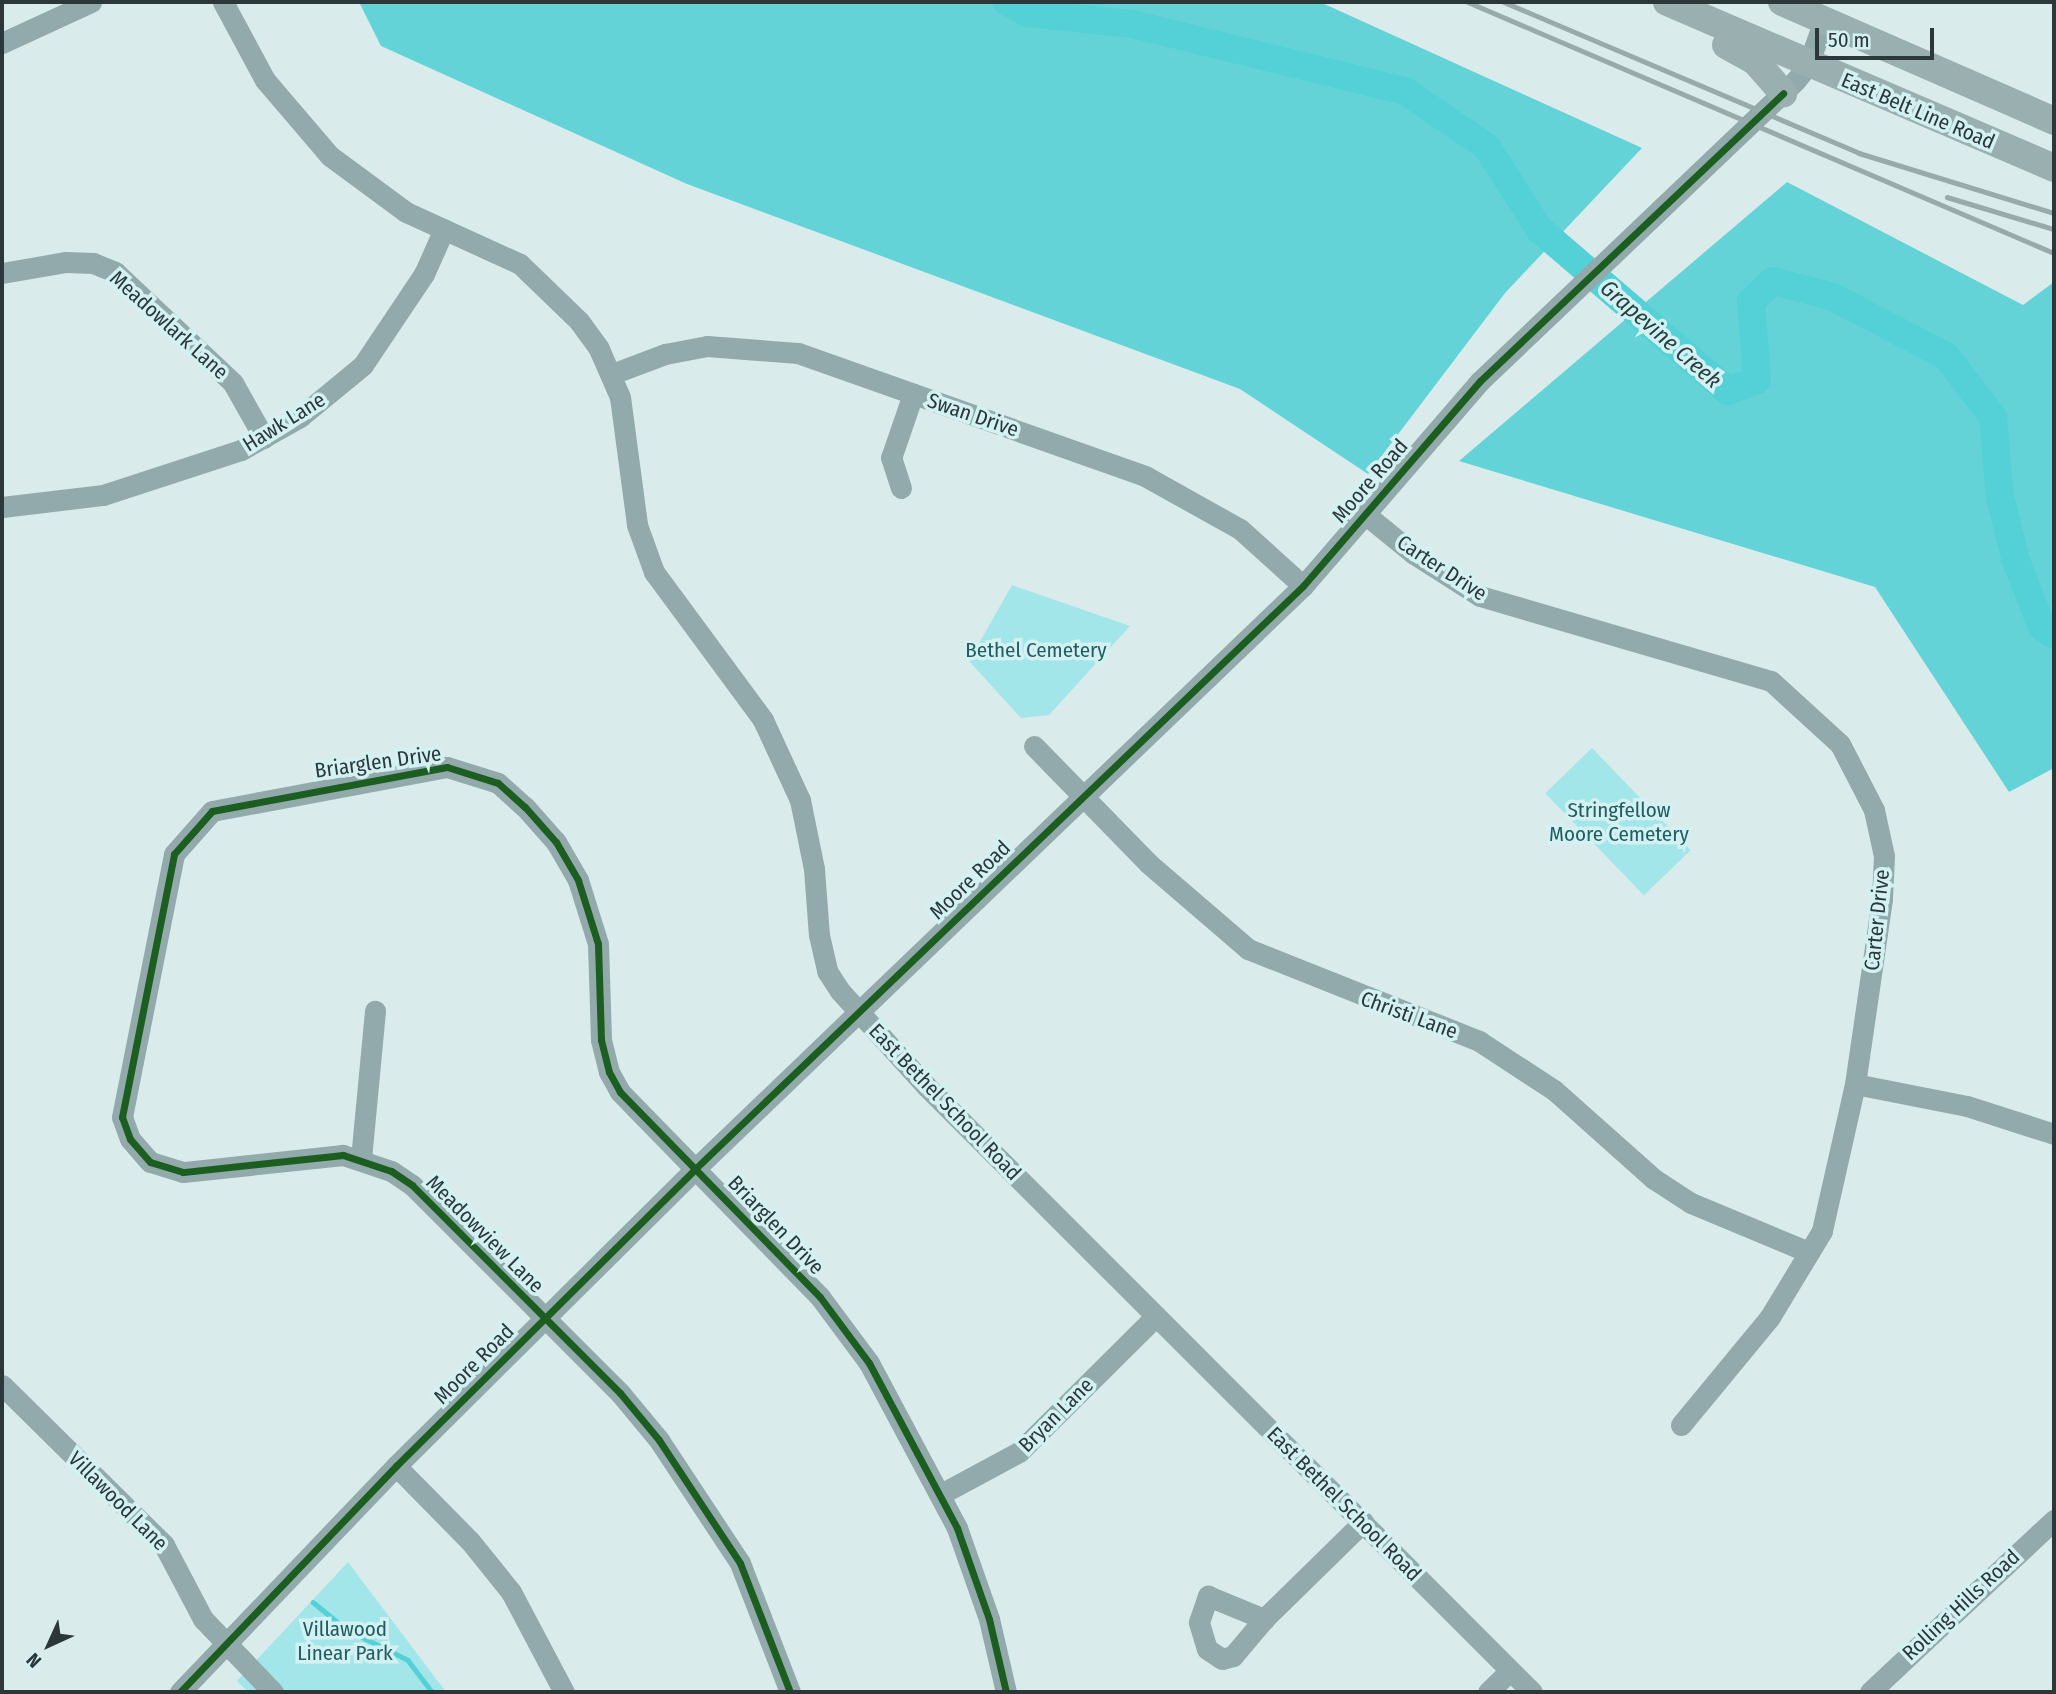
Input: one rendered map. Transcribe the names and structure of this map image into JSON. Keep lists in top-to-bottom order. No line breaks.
{"streets":{"main road":["East Belt Line Road"],"street":["Meadowlark Lane","Swan Drive","Hawk Lane","Moore Road","Carter Drive","Briarglen Drive","Christi Lane","East Bethel School Road","Meadowview Lane","Bryan Lane","Villawood Lane","Rolling Hills Road"]},"crossings":[["East Belt Line Road","Moore Road"],["Meadowlark Lane","Hawk Lane"],["Swan Drive","Moore Road"],["Swan Drive","East Bethel School Road"],["Hawk Lane","East Bethel School Road"],["Moore Road","Carter Drive"],["Moore Road","Briarglen Drive"],["Moore Road","Christi Lane"],["Moore Road","East Bethel School Road"],["Moore Road","Meadowview Lane"],["Moore Road","Villawood Lane"],["Carter Drive","Christi Lane"],["Briarglen Drive","Meadowview Lane"],["Briarglen Drive","Bryan Lane"],["East Bethel School Road","Bryan Lane"]],"water":["Grapevine Creek"],"parks":["Bethel Cemetery","Stringfellow Moore Cemetery","Villawood Linear Park"],"scale_bar":"50 m","north":"bottom left"}
